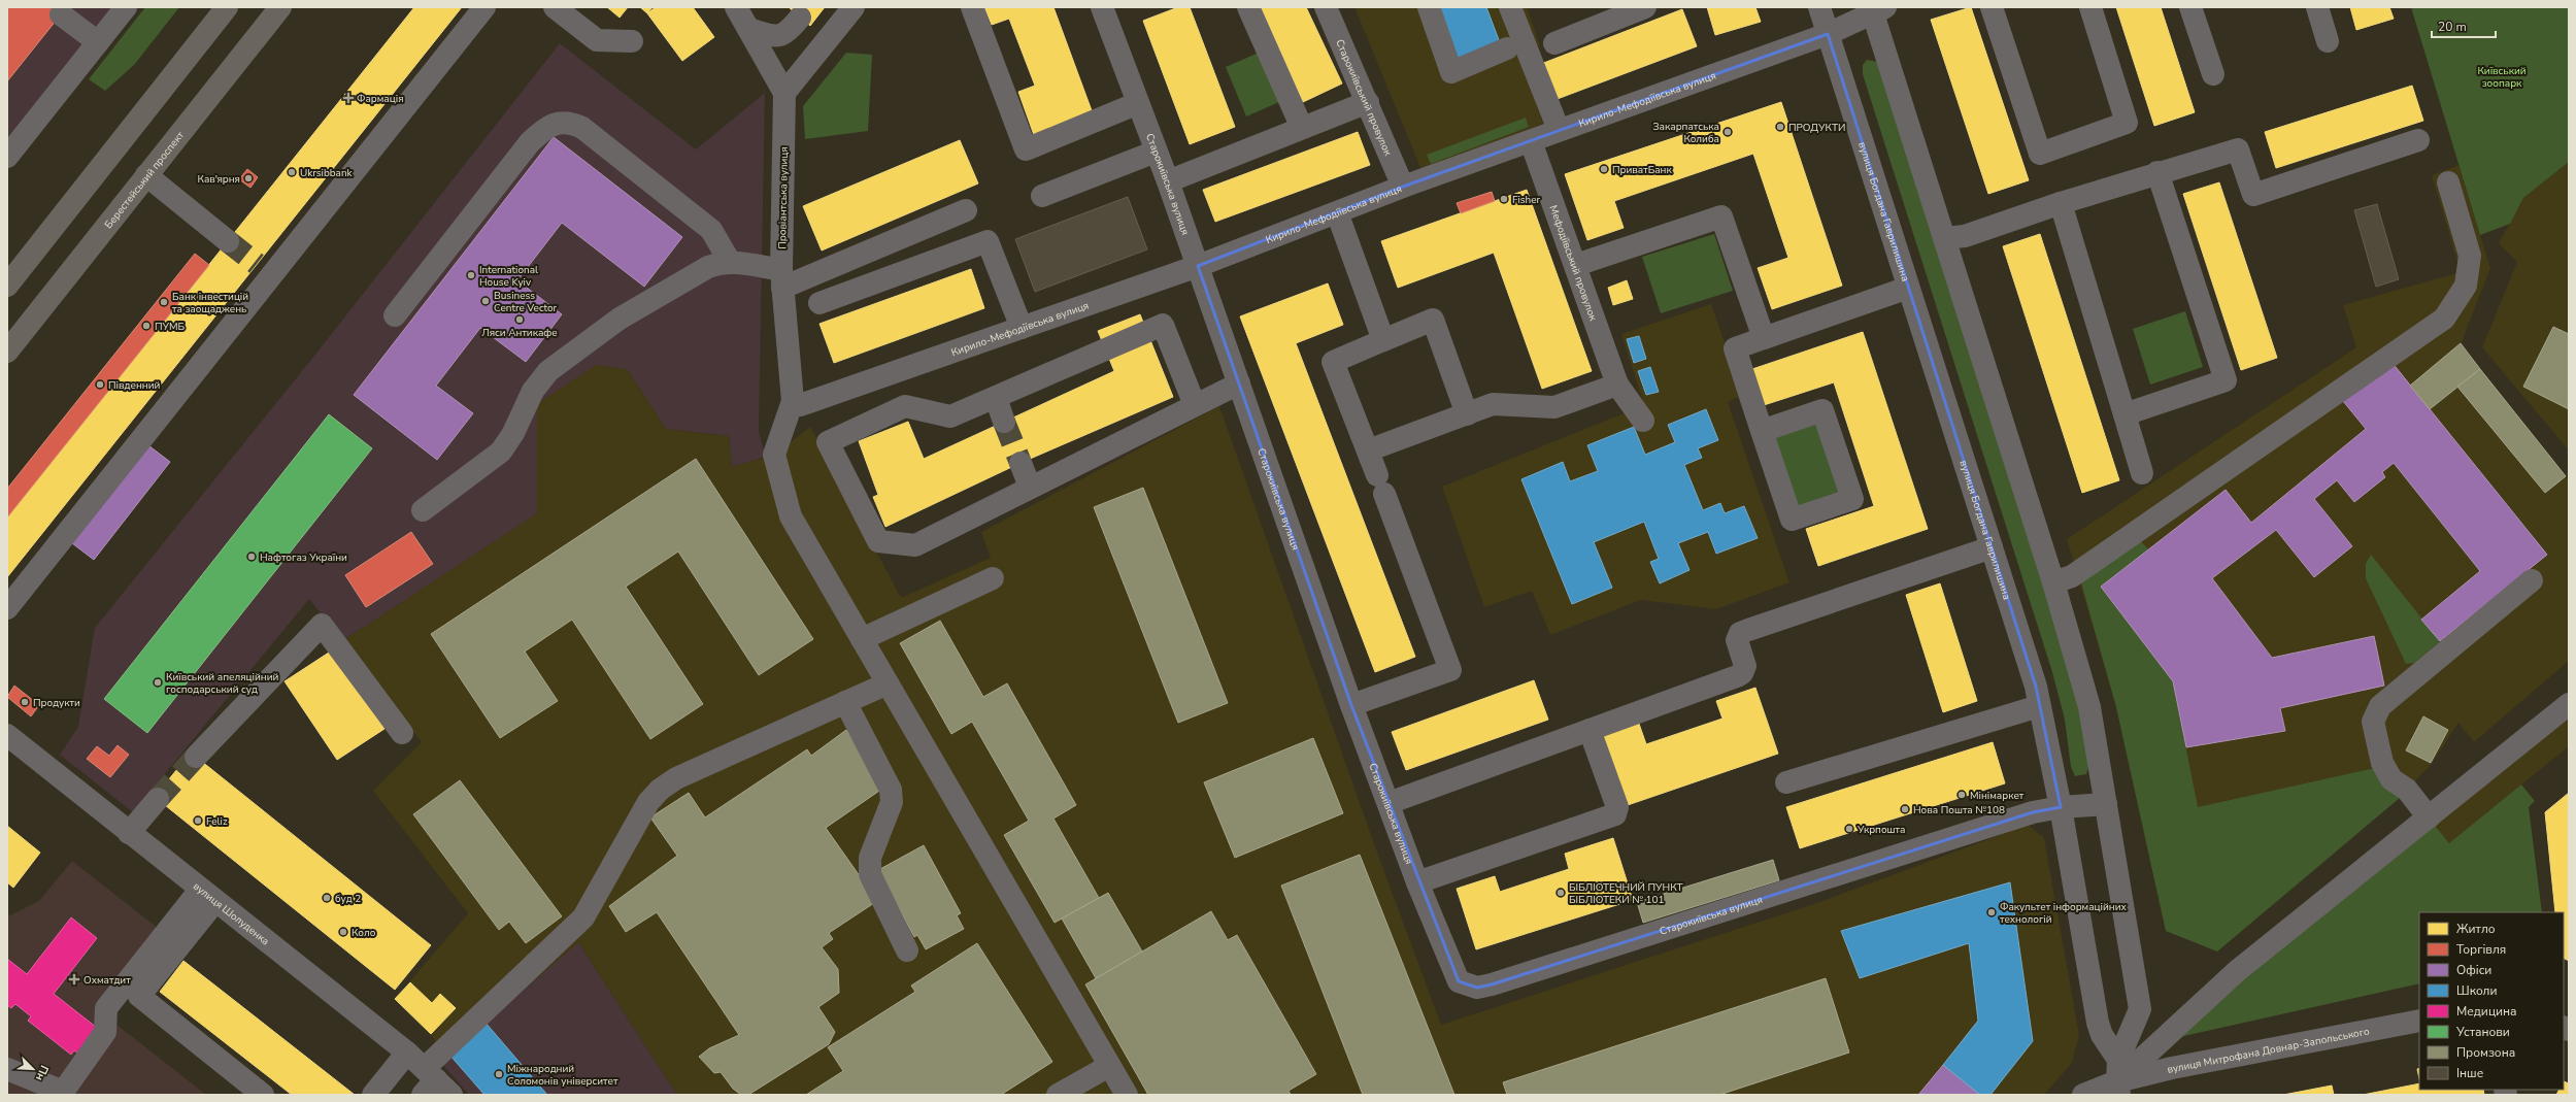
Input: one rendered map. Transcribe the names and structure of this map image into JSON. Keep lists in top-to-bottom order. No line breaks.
{"streets":{"main road":["Берестейський проспект"],"street":["Старокиївський провулок","Кирило-Мефодіївська вулиця","Старокиївська вулиця","Провіантська вулиця","вулиця Богдана Гаврилишина","Мефодіївський провулок","вулиця Шолуденка","вулиця Митрофана Довнар-Запольського"]},"crossings":[["Старокиївський провулок","Кирило-Мефодіївська вулиця"],["Кирило-Мефодіївська вулиця","Старокиївська вулиця"],["Кирило-Мефодіївська вулиця","Провіантська вулиця"],["Кирило-Мефодіївська вулиця","вулиця Богдана Гаврилишина"],["Кирило-Мефодіївська вулиця","Мефодіївський провулок"],["Старокиївська вулиця","вулиця Богдана Гаврилишина"],["вулиця Богдана Гаврилишина","вулиця Митрофана Довнар-Запольського"]],"parks":["Київський зоопарк"],"places":{"health":["Фармація","Охматдит"],"other":["ПРОДУКТИ","Закарпатська Колиба","ПриватБанк","Ukrsibbank","Кав'ярня","Fisher","International House Kyiv","Business Centre Vector","Банк інвестицій та заощаджень","Ляси Антикафе","ПУМБ","Південний","Нафтогаз України","Київський апеляційний господарський суд","Продукти","Мінімаркет","Нова Пошта №108","Feliz","Укрпошта","БІБЛІОТЕЧНИЙ ПУНКТ БІБЛІОТЕКИ № 101","буд 2","Факультет інформаційних технологій","Коло","Міжнародний Соломонів університет"]},"legend":["Житло","Торгівля","Офіси","Школи","Медицина","Установи","Промзона","Інше"],"scale_bar":"20 m","north":"bottom right"}
